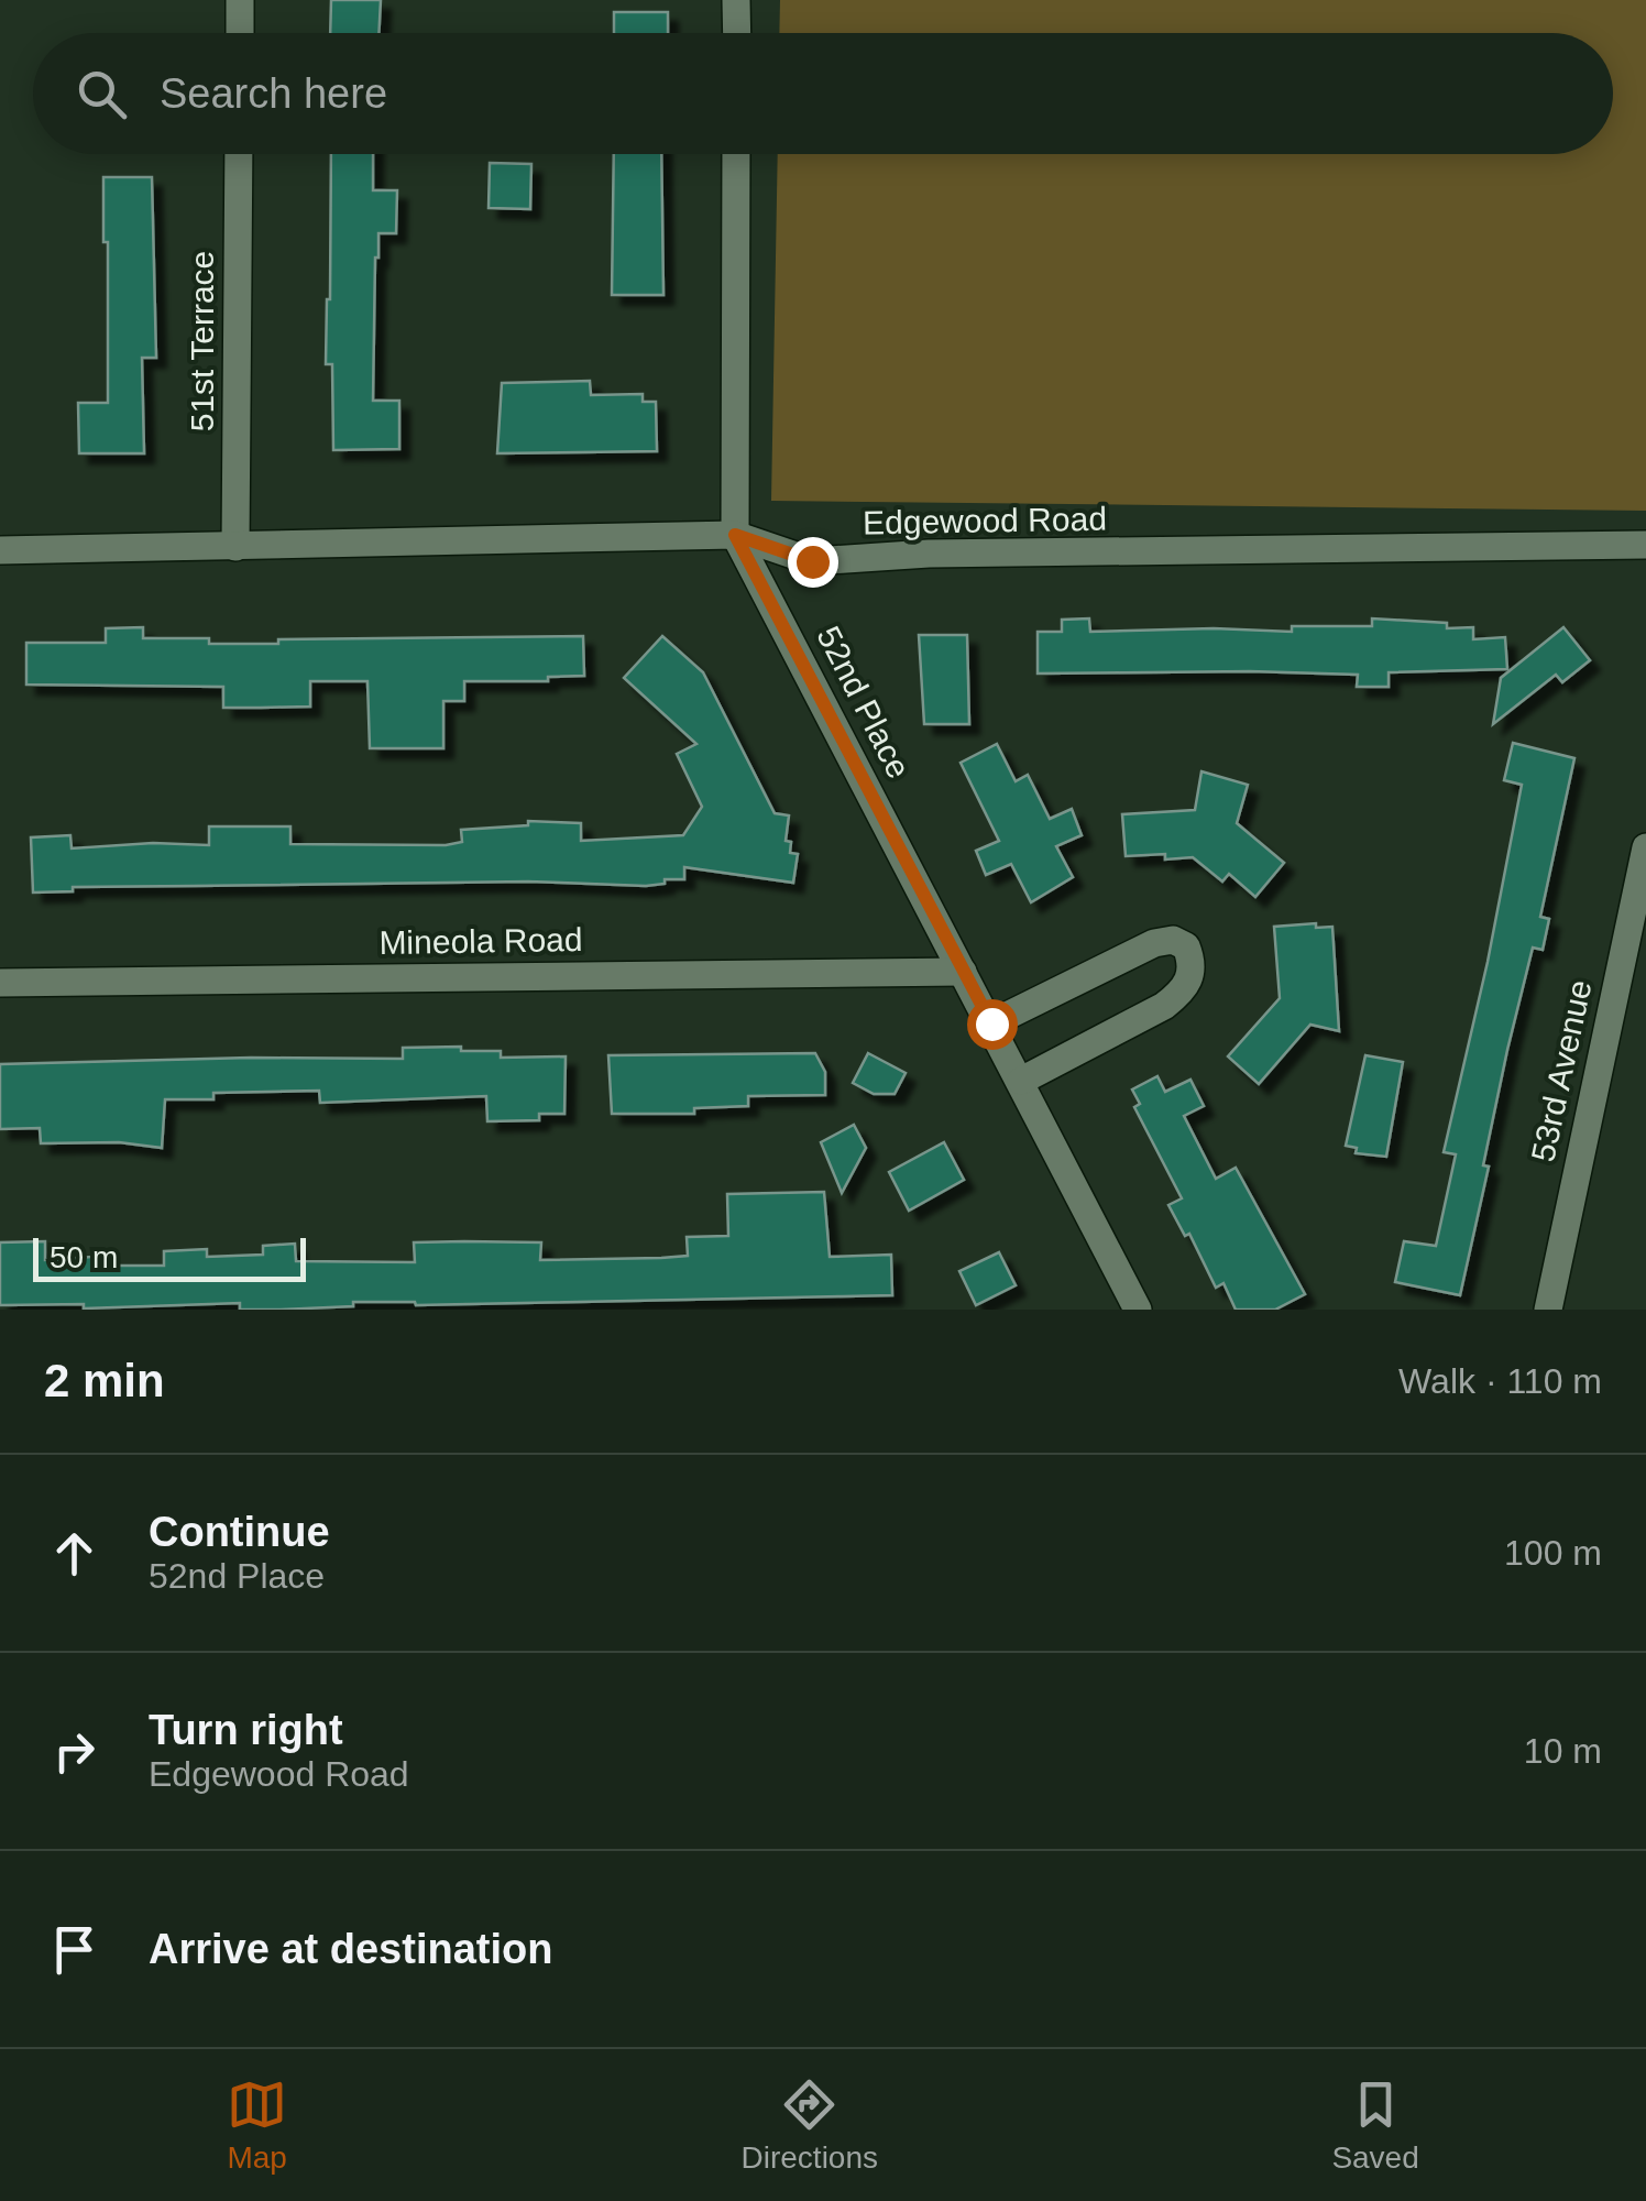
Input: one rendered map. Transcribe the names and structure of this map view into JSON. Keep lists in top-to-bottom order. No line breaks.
{"streets":{"street":["51st Terrace","Edgewood Road","52nd Place","Mineola Road","53rd Avenue"]},"crossings":[["51st Terrace","Edgewood Road"],["Edgewood Road","52nd Place"],["52nd Place","Mineola Road"]],"scale_bar":"50 m","page":{"search":"Search here","scale":"50 m","heading":["2 min","Walk · 110 m"],"list":[["Continue","52nd Place","100 m"],["Turn right","Edgewood Road","10 m"],"Arrive at destination"],"nav":["Map","Directions","Saved"]}}
